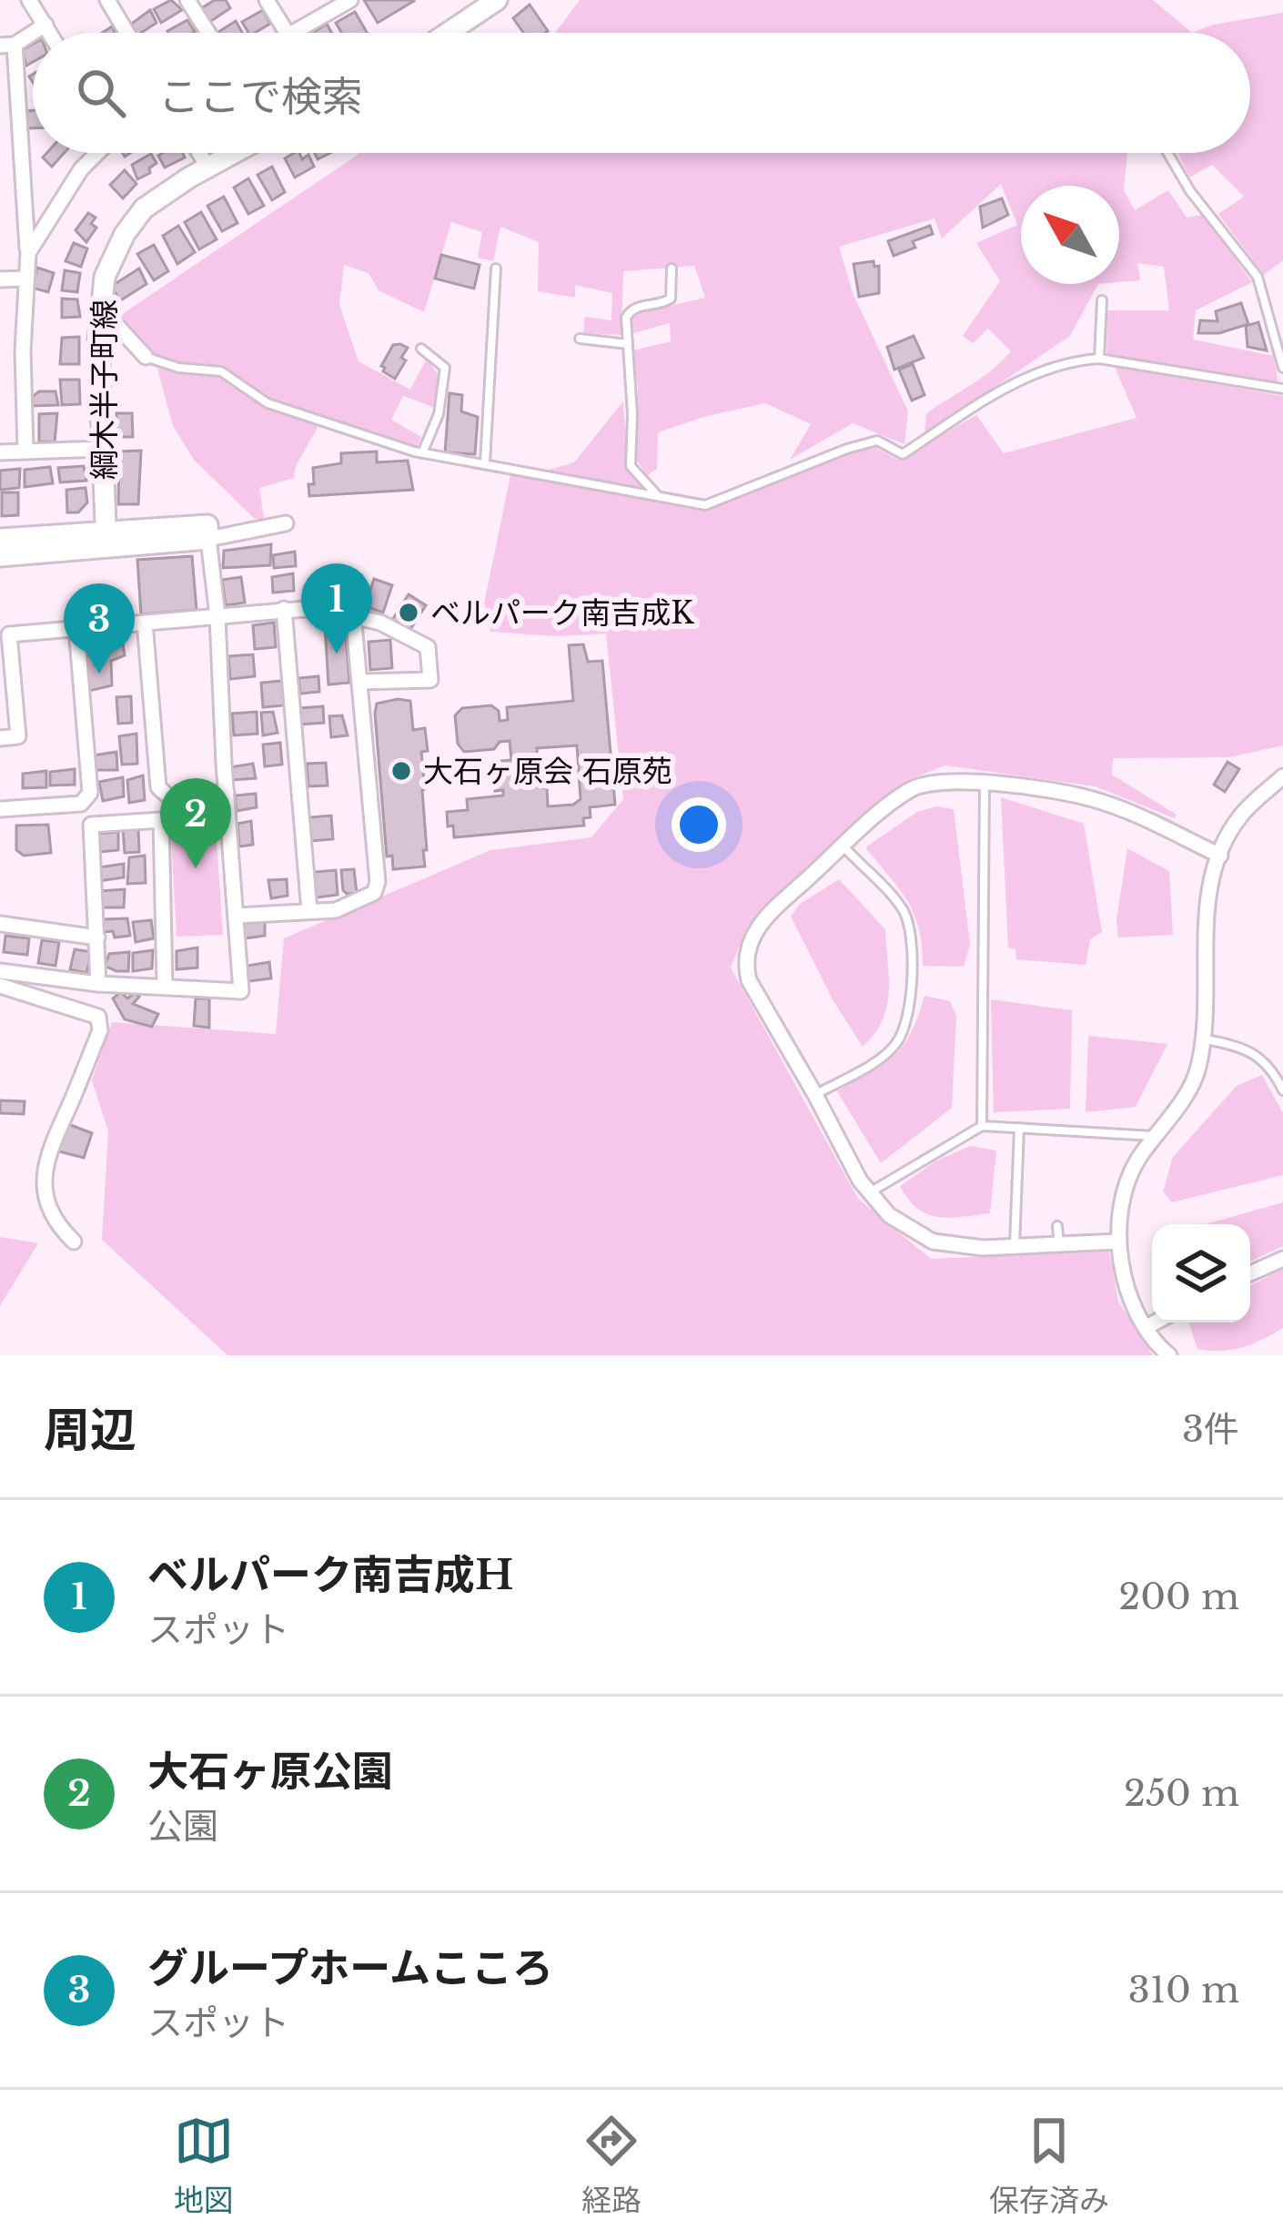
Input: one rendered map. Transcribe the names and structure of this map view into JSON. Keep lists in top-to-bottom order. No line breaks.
{"streets":{"street":["綱木半子町線"]},"places":["ベルパーク南吉成K","大石ヶ原会 石原苑"],"north":"top left","page":{"search":"ここで検索","pins":["1","3","2"],"heading":["周辺","3件"],"list":[{"mark":"1","name":"ベルパーク南吉成H","note":"スポット","value":"200 m"},{"mark":"2","name":"大石ヶ原公園","note":"公園","value":"250 m"},{"mark":"3","name":"グループホームこころ","note":"スポット","value":"310 m"}],"nav":["地図","経路","保存済み"]}}
